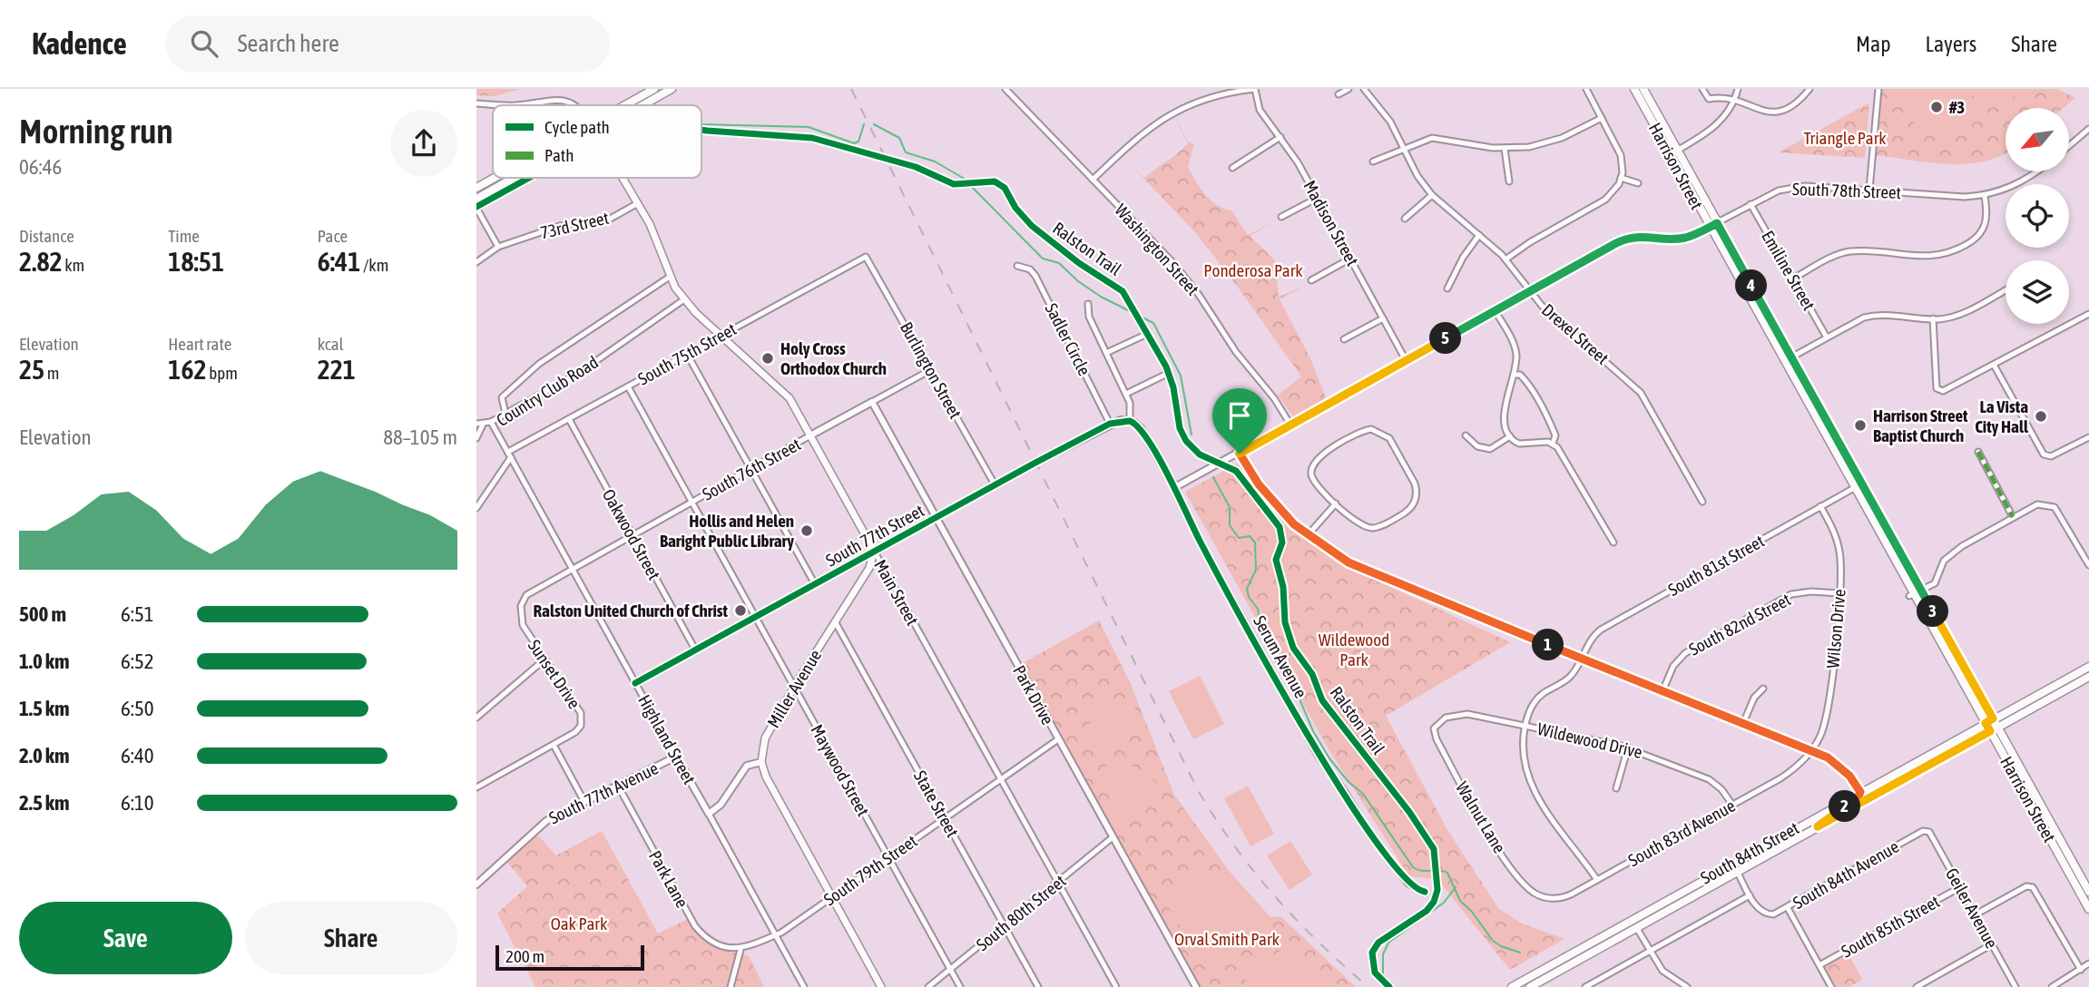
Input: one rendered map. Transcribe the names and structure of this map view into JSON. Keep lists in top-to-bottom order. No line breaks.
{"streets":{"main road":["Harrison Street","Main Street","Miller Avenue","South 84th Street"],"street":["South 78th Street","Madison Street","73rd Street","Washington Street","Emiline Street","Drexel Street","Sadler Circle","South 75th Street","Burlington Street","Country Club Road","South 76th Street","Oakwood Street","South 77th Street","South 81st Street","South 82nd Street","Wilson Drive","Serum Avenue","Sunset Drive","Park Drive","Highland Street","Wildewood Drive","Maywood Street","South 77th Avenue","State Street","Walnut Lane","South 83rd Avenue","South 79th Street","South 84th Avenue","Park Lane","Geiler Avenue","South 80th Street","South 85th Street"],"cycle path":["Ralston Trail"]},"crossings":[["Harrison Street","South 78th Street"],["Harrison Street","South 81st Street"],["Harrison Street","South 84th Street"],["South 78th Street","Madison Street"],["South 78th Street","Washington Street"],["South 78th Street","Emiline Street"],["South 78th Street","Drexel Street"],["South 78th Street","Serum Avenue"],["73rd Street","Main Street"],["Sadler Circle","South 77th Street"],["South 75th Street","Burlington Street"],["South 75th Street","Country Club Road"],["South 75th Street","Oakwood Street"],["South 75th Street","Main Street"],["South 75th Street","Highland Street"],["South 75th Street","Maywood Street"],["Burlington Street","South 76th Street"],["Burlington Street","South 77th Street"],["Country Club Road","Main Street"],["Country Club Road","Highland Street"],["South 76th Street","Oakwood Street"],["South 76th Street","Main Street"],["South 76th Street","Sunset Drive"],["South 76th Street","Park Drive"],["South 76th Street","Highland Street"],["South 76th Street","Maywood Street"],["Oakwood Street","South 77th Street"],["South 77th Street","Main Street"],["South 77th Street","Serum Avenue"],["South 77th Street","Miller Avenue"],["South 77th Street","Park Drive"],["South 77th Street","Highland Street"],["South 77th Street","Maywood Street"],["South 81st Street","Wilson Drive"],["South 81st Street","Wildewood Drive"],["Main Street","Miller Avenue"],["Main Street","South 79th Street"],["Main Street","South 80th Street"],["South 82nd Street","Wilson Drive"],["Wilson Drive","South 83rd Avenue"],["Sunset Drive","Highland Street"],["Miller Avenue","Maywood Street"],["Miller Avenue","State Street"],["Park Drive","South 79th Street"],["Park Drive","South 80th Street"],["Highland Street","South 77th Avenue"],["Highland Street","South 79th Street"],["Wildewood Drive","Walnut Lane"],["Wildewood Drive","South 83rd Avenue"],["Maywood Street","South 79th Street"],["Maywood Street","South 80th Street"],["South 77th Avenue","Park Lane"],["State Street","South 79th Street"],["State Street","South 80th Street"],["Walnut Lane","South 83rd Avenue"],["South 79th Street","Park Lane"],["South 84th Avenue","Geiler Avenue"],["Geiler Avenue","South 85th Street"]],"parks":["Triangle Park","Ponderosa Park","Wildewood Park","Oak Park","Orval Smith Park"],"places":["#3","Holy Cross Orthodox Church","La Vista City Hall","Harrison Street Baptist Church","Hollis and Helen Baright Public Library","Ralston United Church of Christ"],"legend":["Cycle path","Path"],"scale_bar":"200 m","north":"bottom left","page":{"header":"Kadence","search":"Search here","nav":["Map","Layers","Share"],"heading":["Morning run","06:46"],"stats":[["Distance","2.82 km"],["Time","18:51"],["Pace","6:41 /km"],["Elevation","25 m"],["Heart rate","162 bpm"],["kcal","221"]],"pins":["4","5","3","1","2"],"chart":["Elevation","88–105 m"],"list":[{"name":"500 m","note":"6:51"},{"name":"1.0 km","note":"6:52"},{"name":"1.5 km","note":"6:50"},{"name":"2.0 km","note":"6:40"},{"name":"2.5 km","note":"6:10"}],"buttons":["Save","Share"],"scale":"200 m"}}
